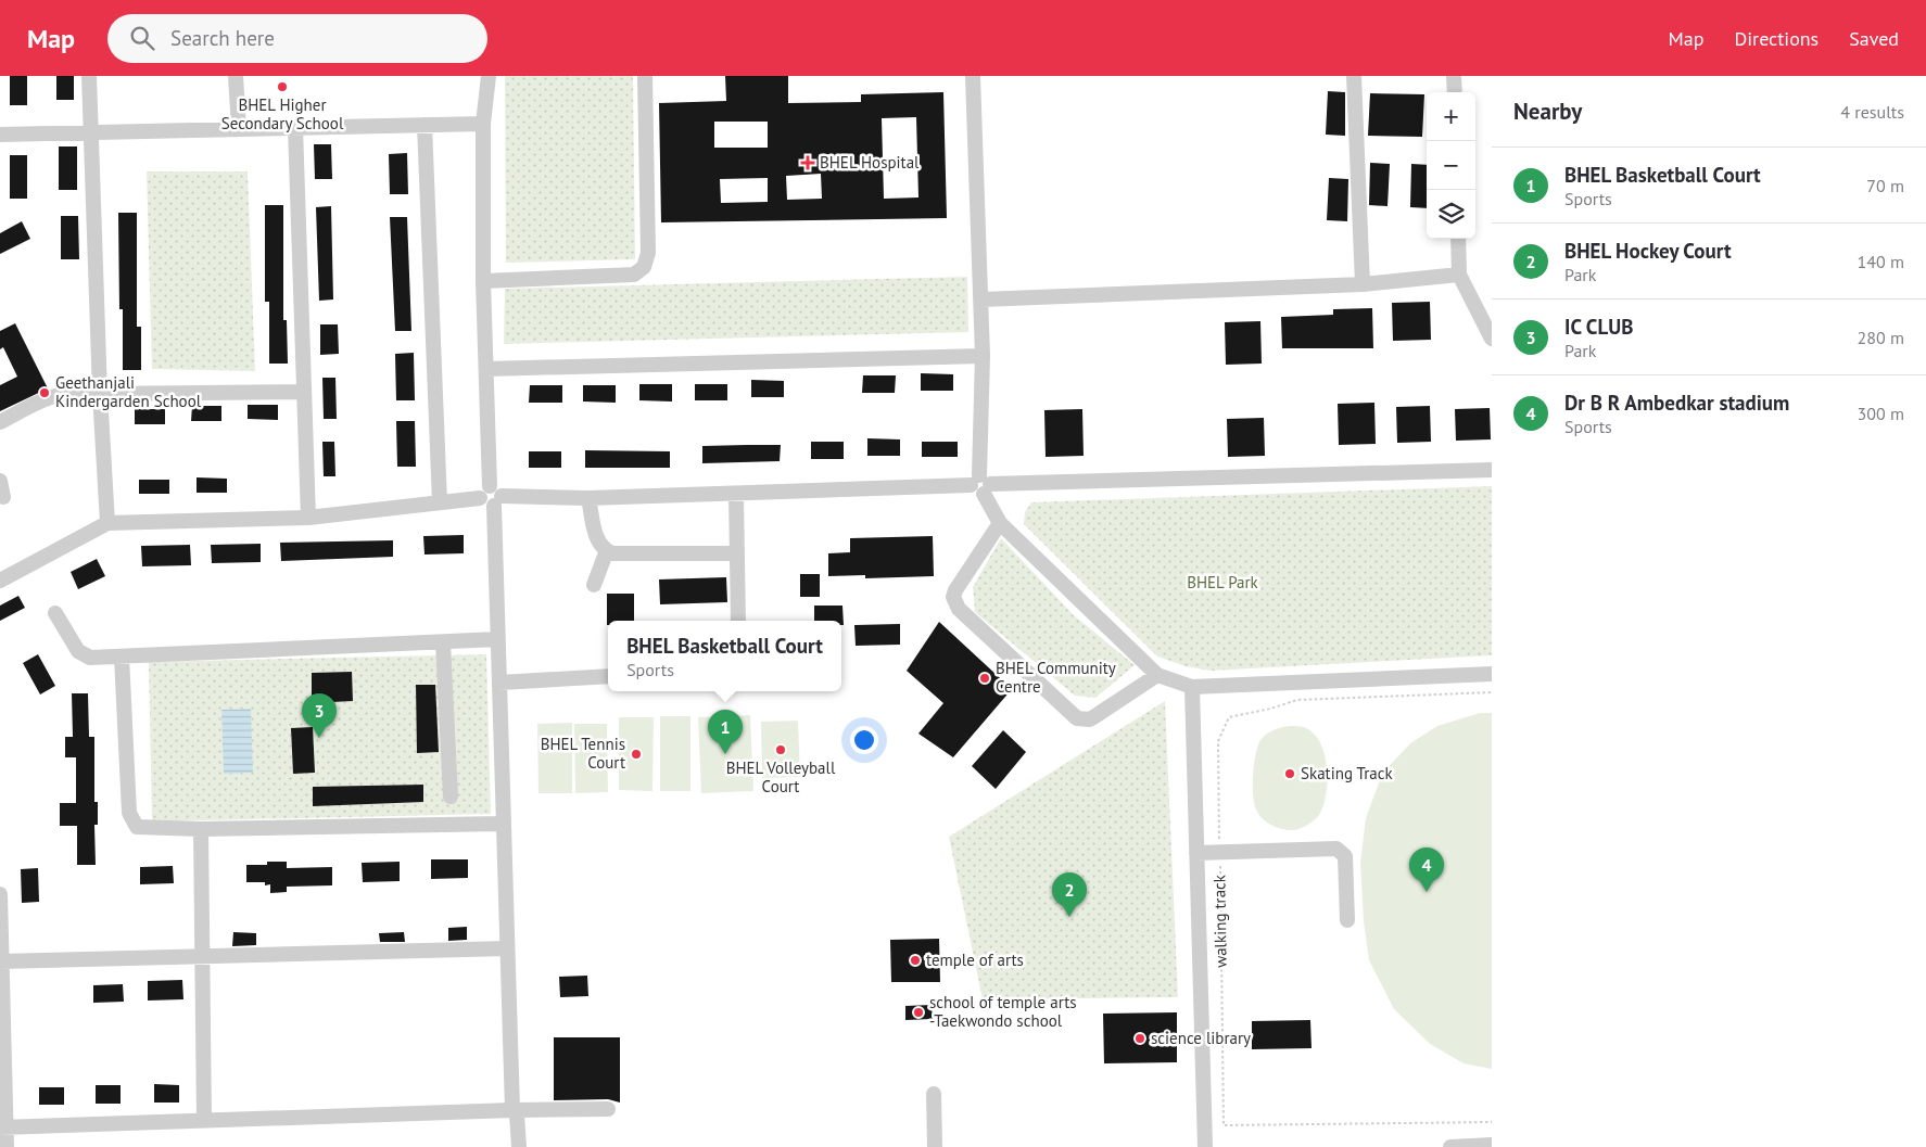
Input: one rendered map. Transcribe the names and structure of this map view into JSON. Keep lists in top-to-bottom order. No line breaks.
{"streets":{"path":["walking track"]},"parks":["BHEL Park"],"places":{"other":["BHEL Higher Secondary School","Geethanjali Kindergarden School","BHEL Community Centre","BHEL Volleyball Court","BHEL Tennis Court","Skating Track","temple of arts","school of temple arts -Taekwondo school","science library"],"health":["BHEL Hospital"]},"page":{"header":"Map","search":"Search here","nav":["Map","Directions","Saved"],"heading":["Nearby","4 results"],"map_buttons":["+","−"],"list":[{"mark":"1","name":"BHEL Basketball Court","note":"Sports","value":"70 m"},{"mark":"2","name":"BHEL Hockey Court","note":"Park","value":"140 m"},{"mark":"3","name":"IC CLUB","note":"Park","value":"280 m"},{"mark":"4","name":"Dr B R Ambedkar stadium","note":"Sports","value":"300 m"}],"popup":["BHEL Basketball Court","Sports"],"pins":["3","1","4","2"]}}
